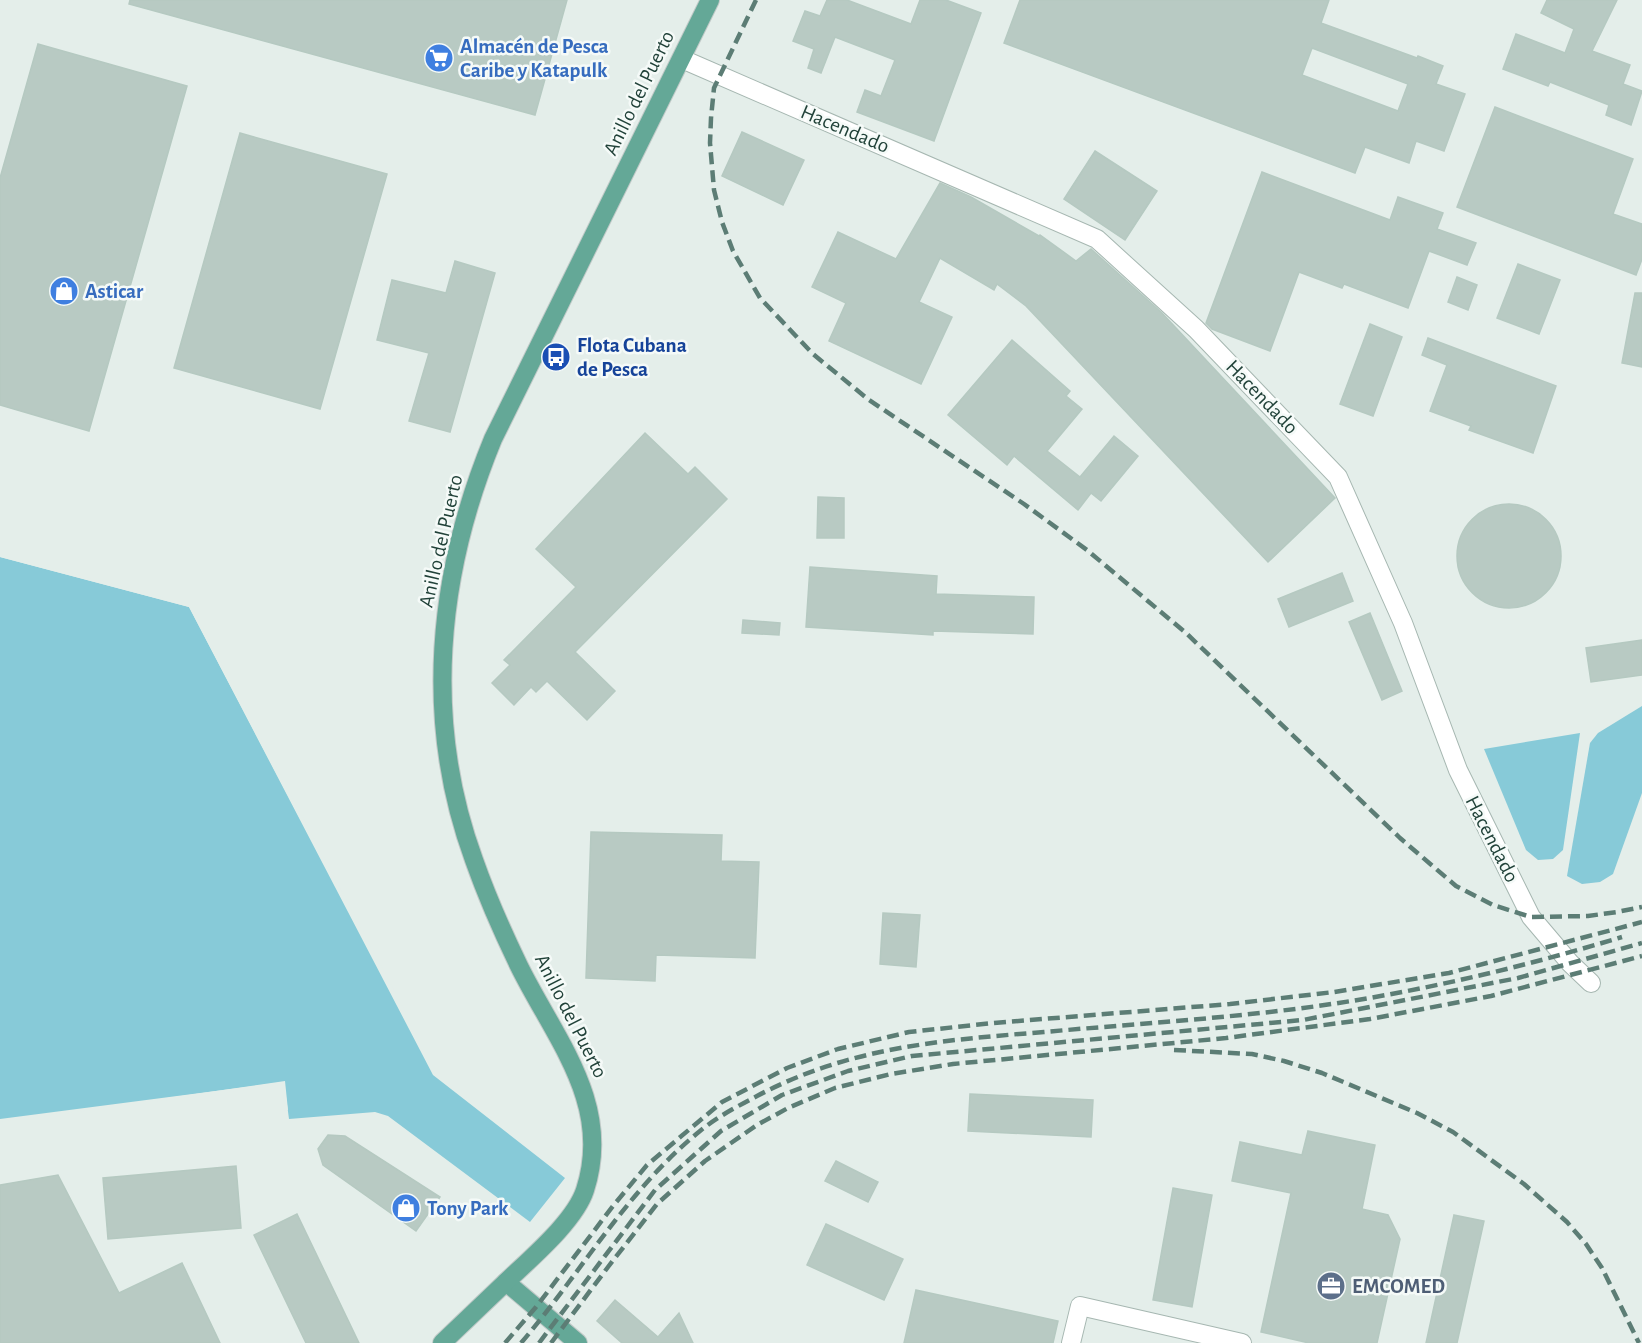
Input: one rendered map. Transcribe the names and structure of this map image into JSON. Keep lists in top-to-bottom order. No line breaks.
{"streets":{"main road":["Anillo del Puerto"],"street":["Hacendado"]},"crossings":[["Anillo del Puerto","Hacendado"]],"places":{"supermarket":["Almacén de Pesca Caribe y Katapulk"],"shop":["Asticar","Tony Park"],"bus stop":["Flota Cubana de Pesca"],"office":["EMCOMED"]}}
